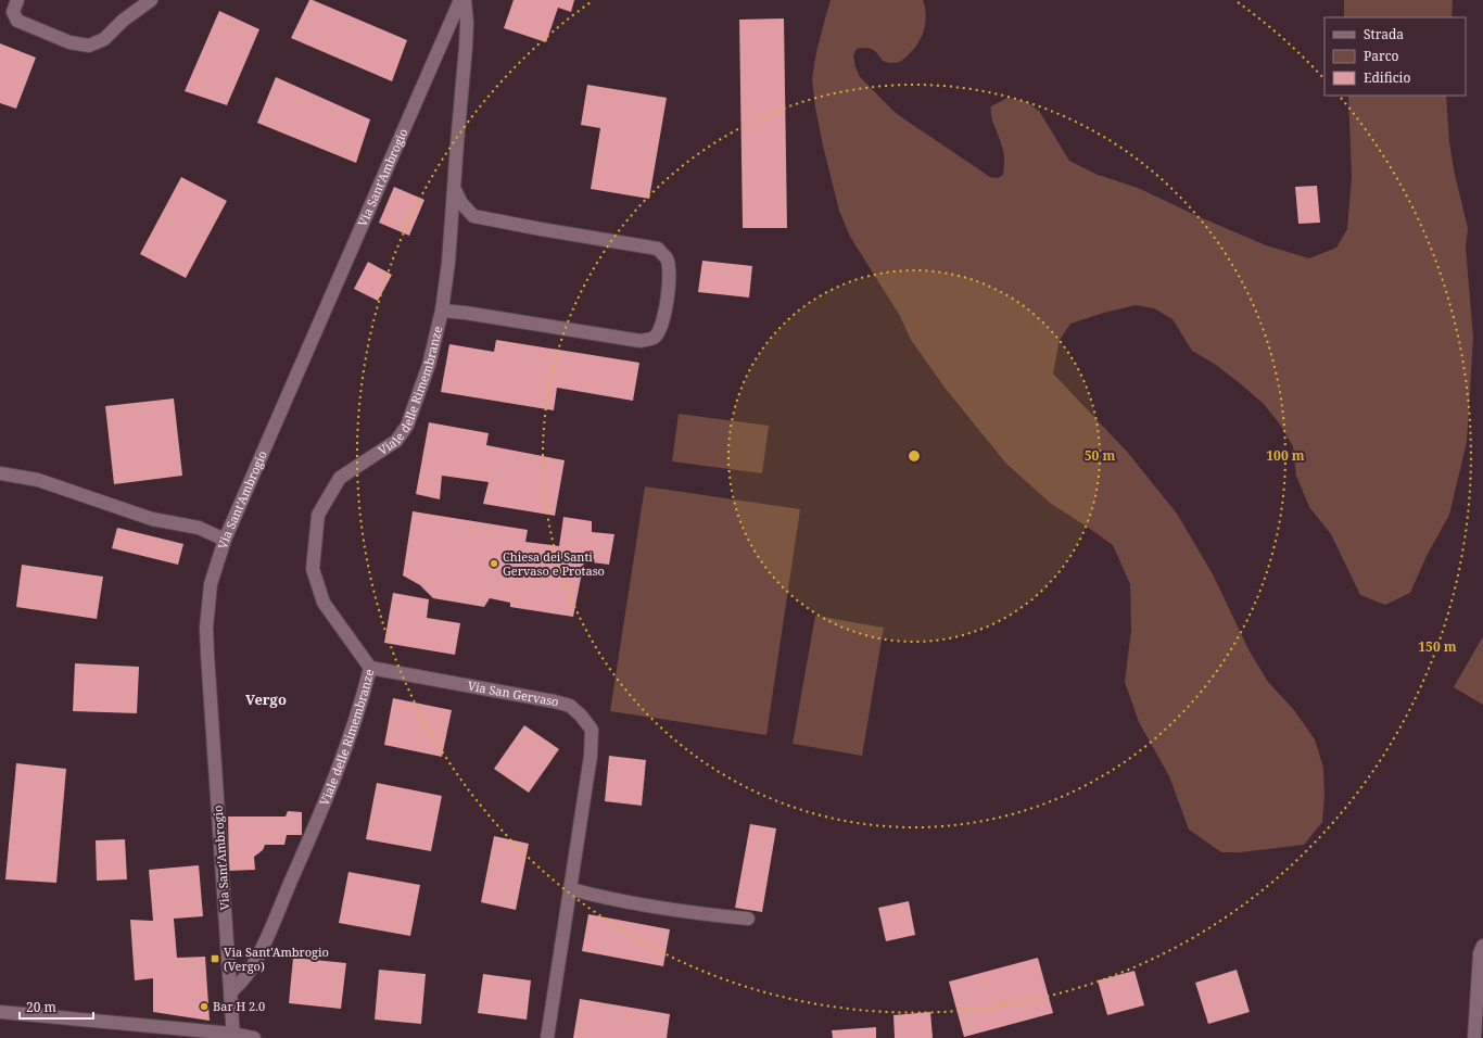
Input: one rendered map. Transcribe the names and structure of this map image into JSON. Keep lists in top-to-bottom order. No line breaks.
{"streets":{"street":["Via Sant'Ambrogio","Viale delle Rimembranze","Via San Gervaso"]},"crossings":[["Via Sant'Ambrogio","Viale delle Rimembranze"],["Viale delle Rimembranze","Via San Gervaso"]],"districts":["Vergo"],"places":{"other":["Chiesa dei Santi Gervaso e Protaso","Bar H 2.0"],"transit":["Via Sant'Ambrogio (Vergo)"]},"legend":["Strada","Parco","Edificio"],"scale_bar":"20 m","rings":["50 m","100 m","150 m"]}
